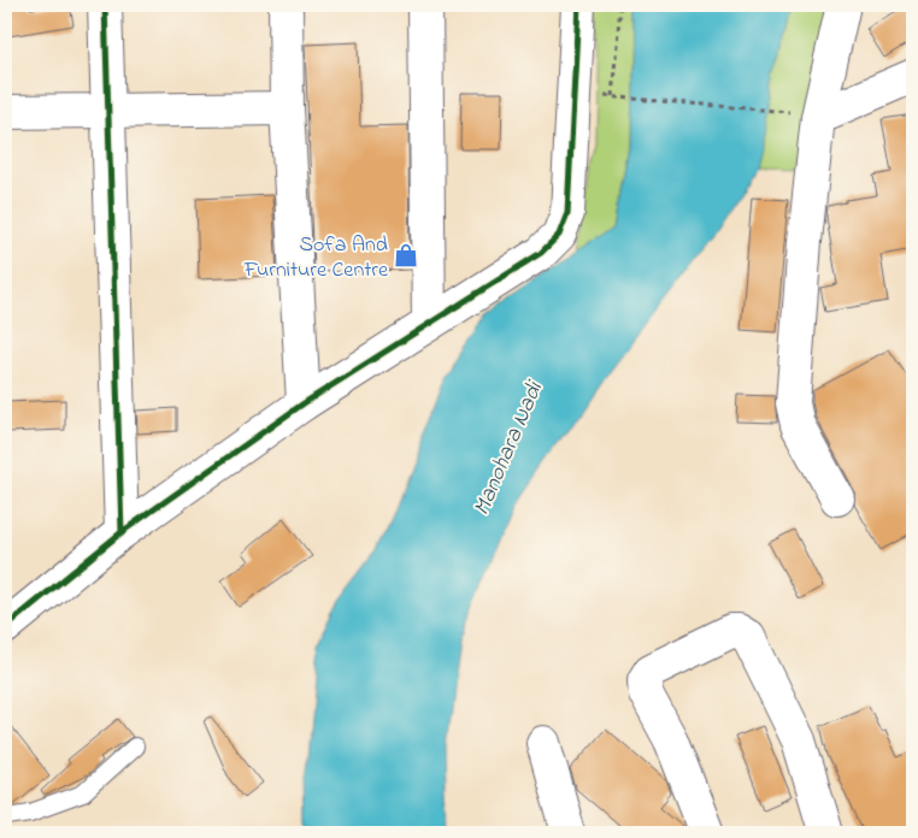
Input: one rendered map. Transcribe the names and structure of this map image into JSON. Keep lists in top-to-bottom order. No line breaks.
{"water":["Manohara Nadi"],"places":{"shop":["Sofa And Furniture Centre"]}}
